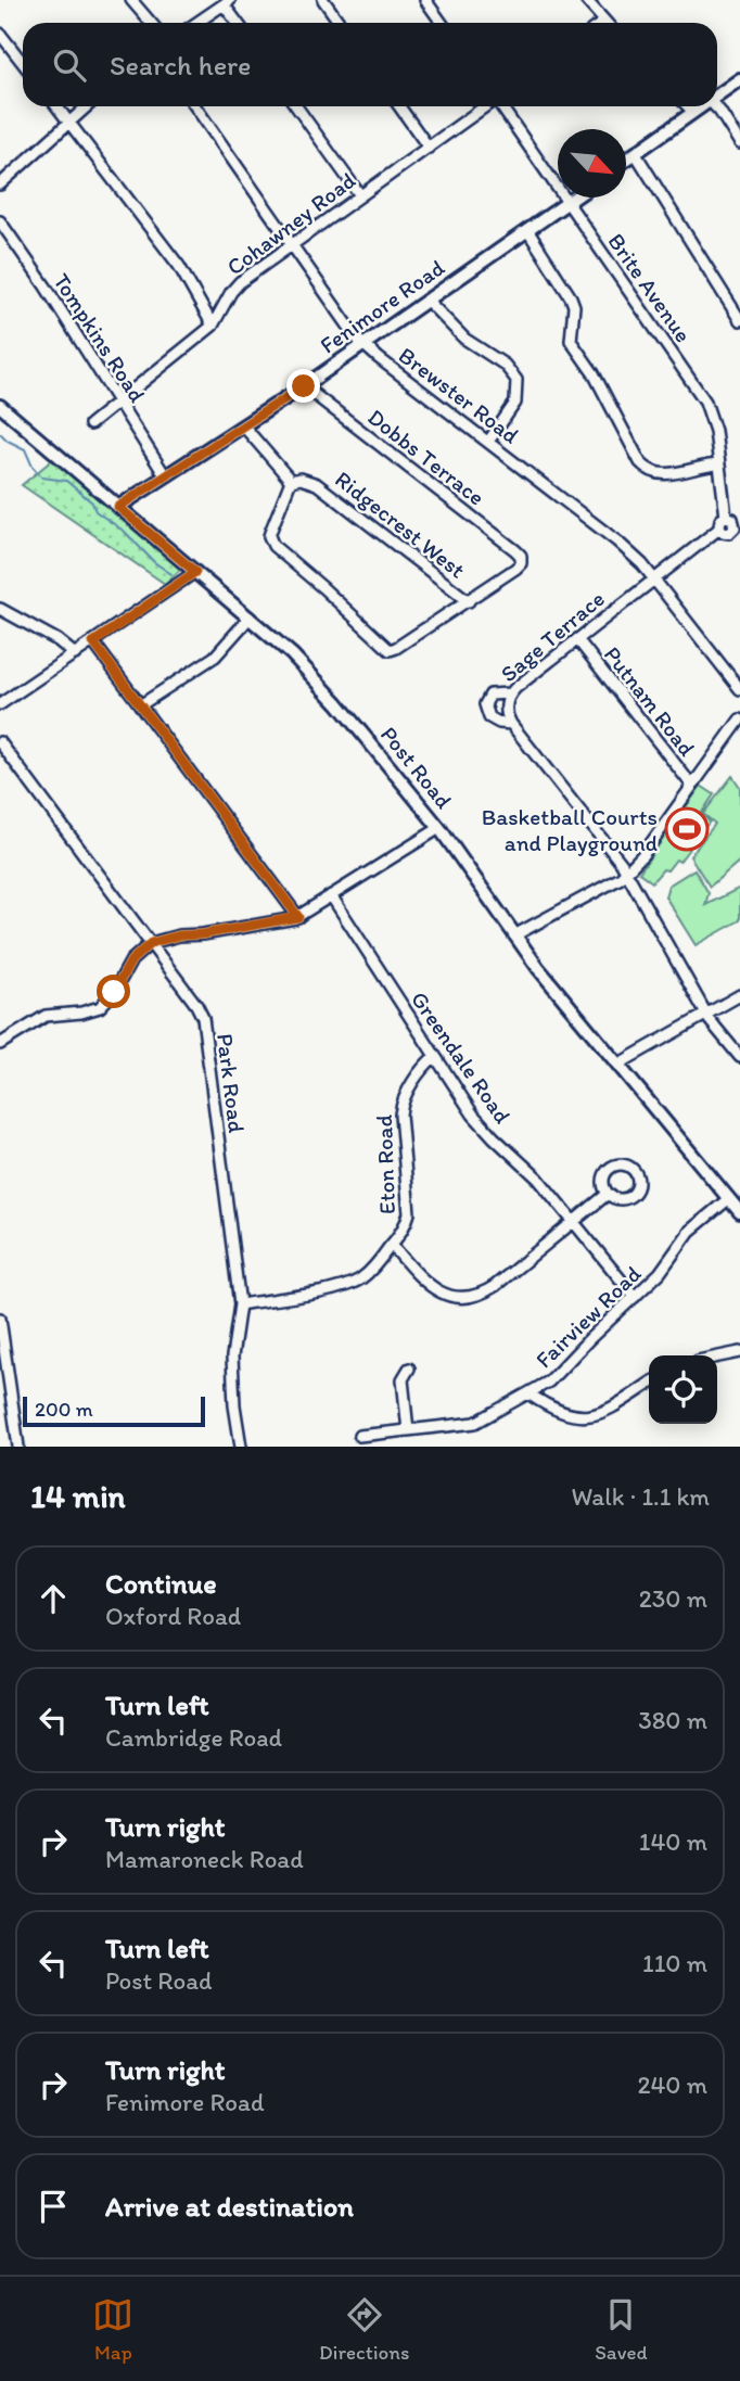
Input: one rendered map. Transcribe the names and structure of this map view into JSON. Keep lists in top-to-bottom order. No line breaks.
{"streets":{"main road":["Fenimore Road","Post Road"],"street":["Cohawney Road","Brite Avenue","Tompkins Road","Brewster Road","Dobbs Terrace","Ridgecrest West","Sage Terrace","Putnam Road","Greendale Road","Park Road","Eton Road","Fairview Road"]},"crossings":[["Cohawney Road","Tompkins Road"],["Cohawney Road","Brewster Road"],["Brite Avenue","Fenimore Road"],["Fenimore Road","Tompkins Road"],["Fenimore Road","Brewster Road"],["Fenimore Road","Dobbs Terrace"],["Fenimore Road","Post Road"],["Brewster Road","Sage Terrace"],["Dobbs Terrace","Ridgecrest West"],["Sage Terrace","Putnam Road"],["Post Road","Fairview Road"],["Greendale Road","Eton Road"],["Greendale Road","Fairview Road"],["Park Road","Eton Road"]],"places":{"sports":["Basketball Courts and Playground"]},"scale_bar":"200 m","north":"bottom right","page":{"search":"Search here","scale":"200 m","heading":["14 min","Walk · 1.1 km"],"list":[["Continue","Oxford Road","230 m"],["Turn left","Cambridge Road","380 m"],["Turn right","Mamaroneck Road","140 m"],["Turn left","Post Road","110 m"],["Turn right","Fenimore Road","240 m"],"Arrive at destination"],"nav":["Map","Directions","Saved"]}}
